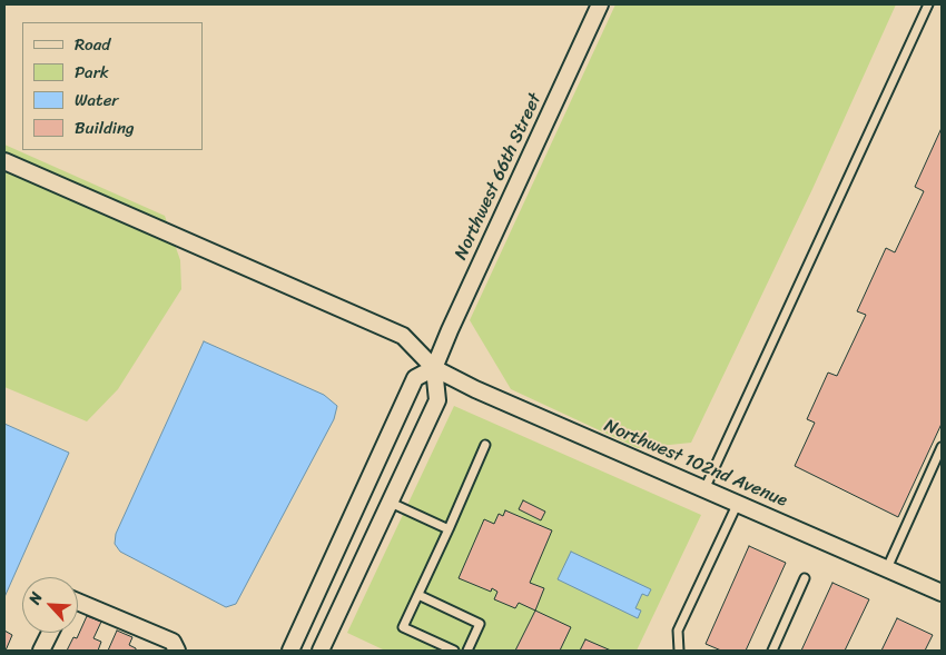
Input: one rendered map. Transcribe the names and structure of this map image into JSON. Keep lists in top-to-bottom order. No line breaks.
{"streets":{"street":["Northwest 66th Street","Northwest 102nd Avenue"]},"crossings":[["Northwest 66th Street","Northwest 102nd Avenue"]],"legend":["Road","Park","Water","Building"],"north":"top left"}
